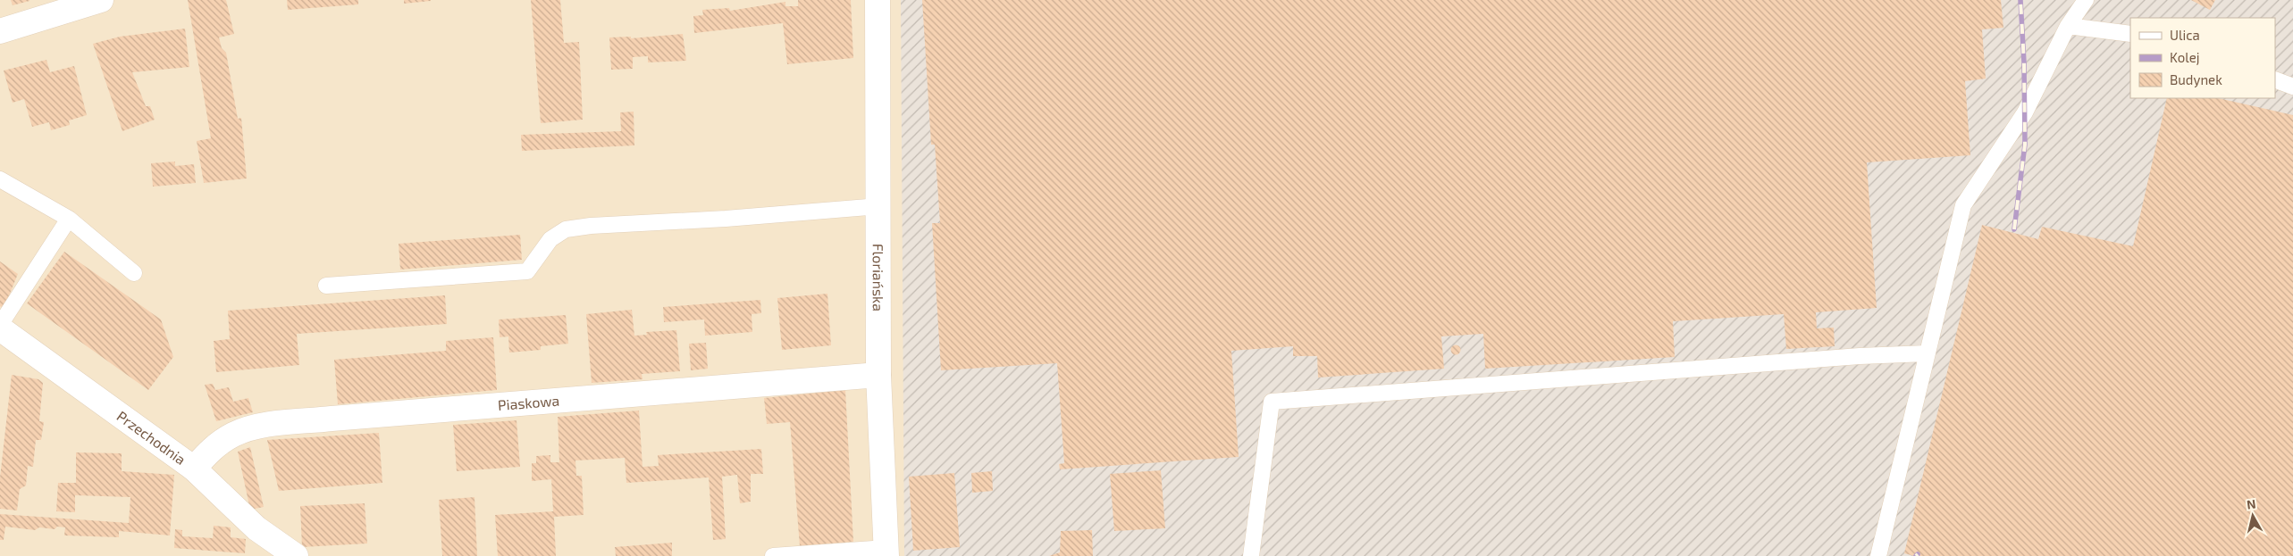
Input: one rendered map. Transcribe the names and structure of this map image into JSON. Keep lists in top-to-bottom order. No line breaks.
{"streets":{"street":["Floriańska","Piaskowa","Przechodnia"]},"crossings":[["Floriańska","Piaskowa"],["Piaskowa","Przechodnia"]],"legend":["Ulica","Kolej","Budynek"],"north":"top"}
